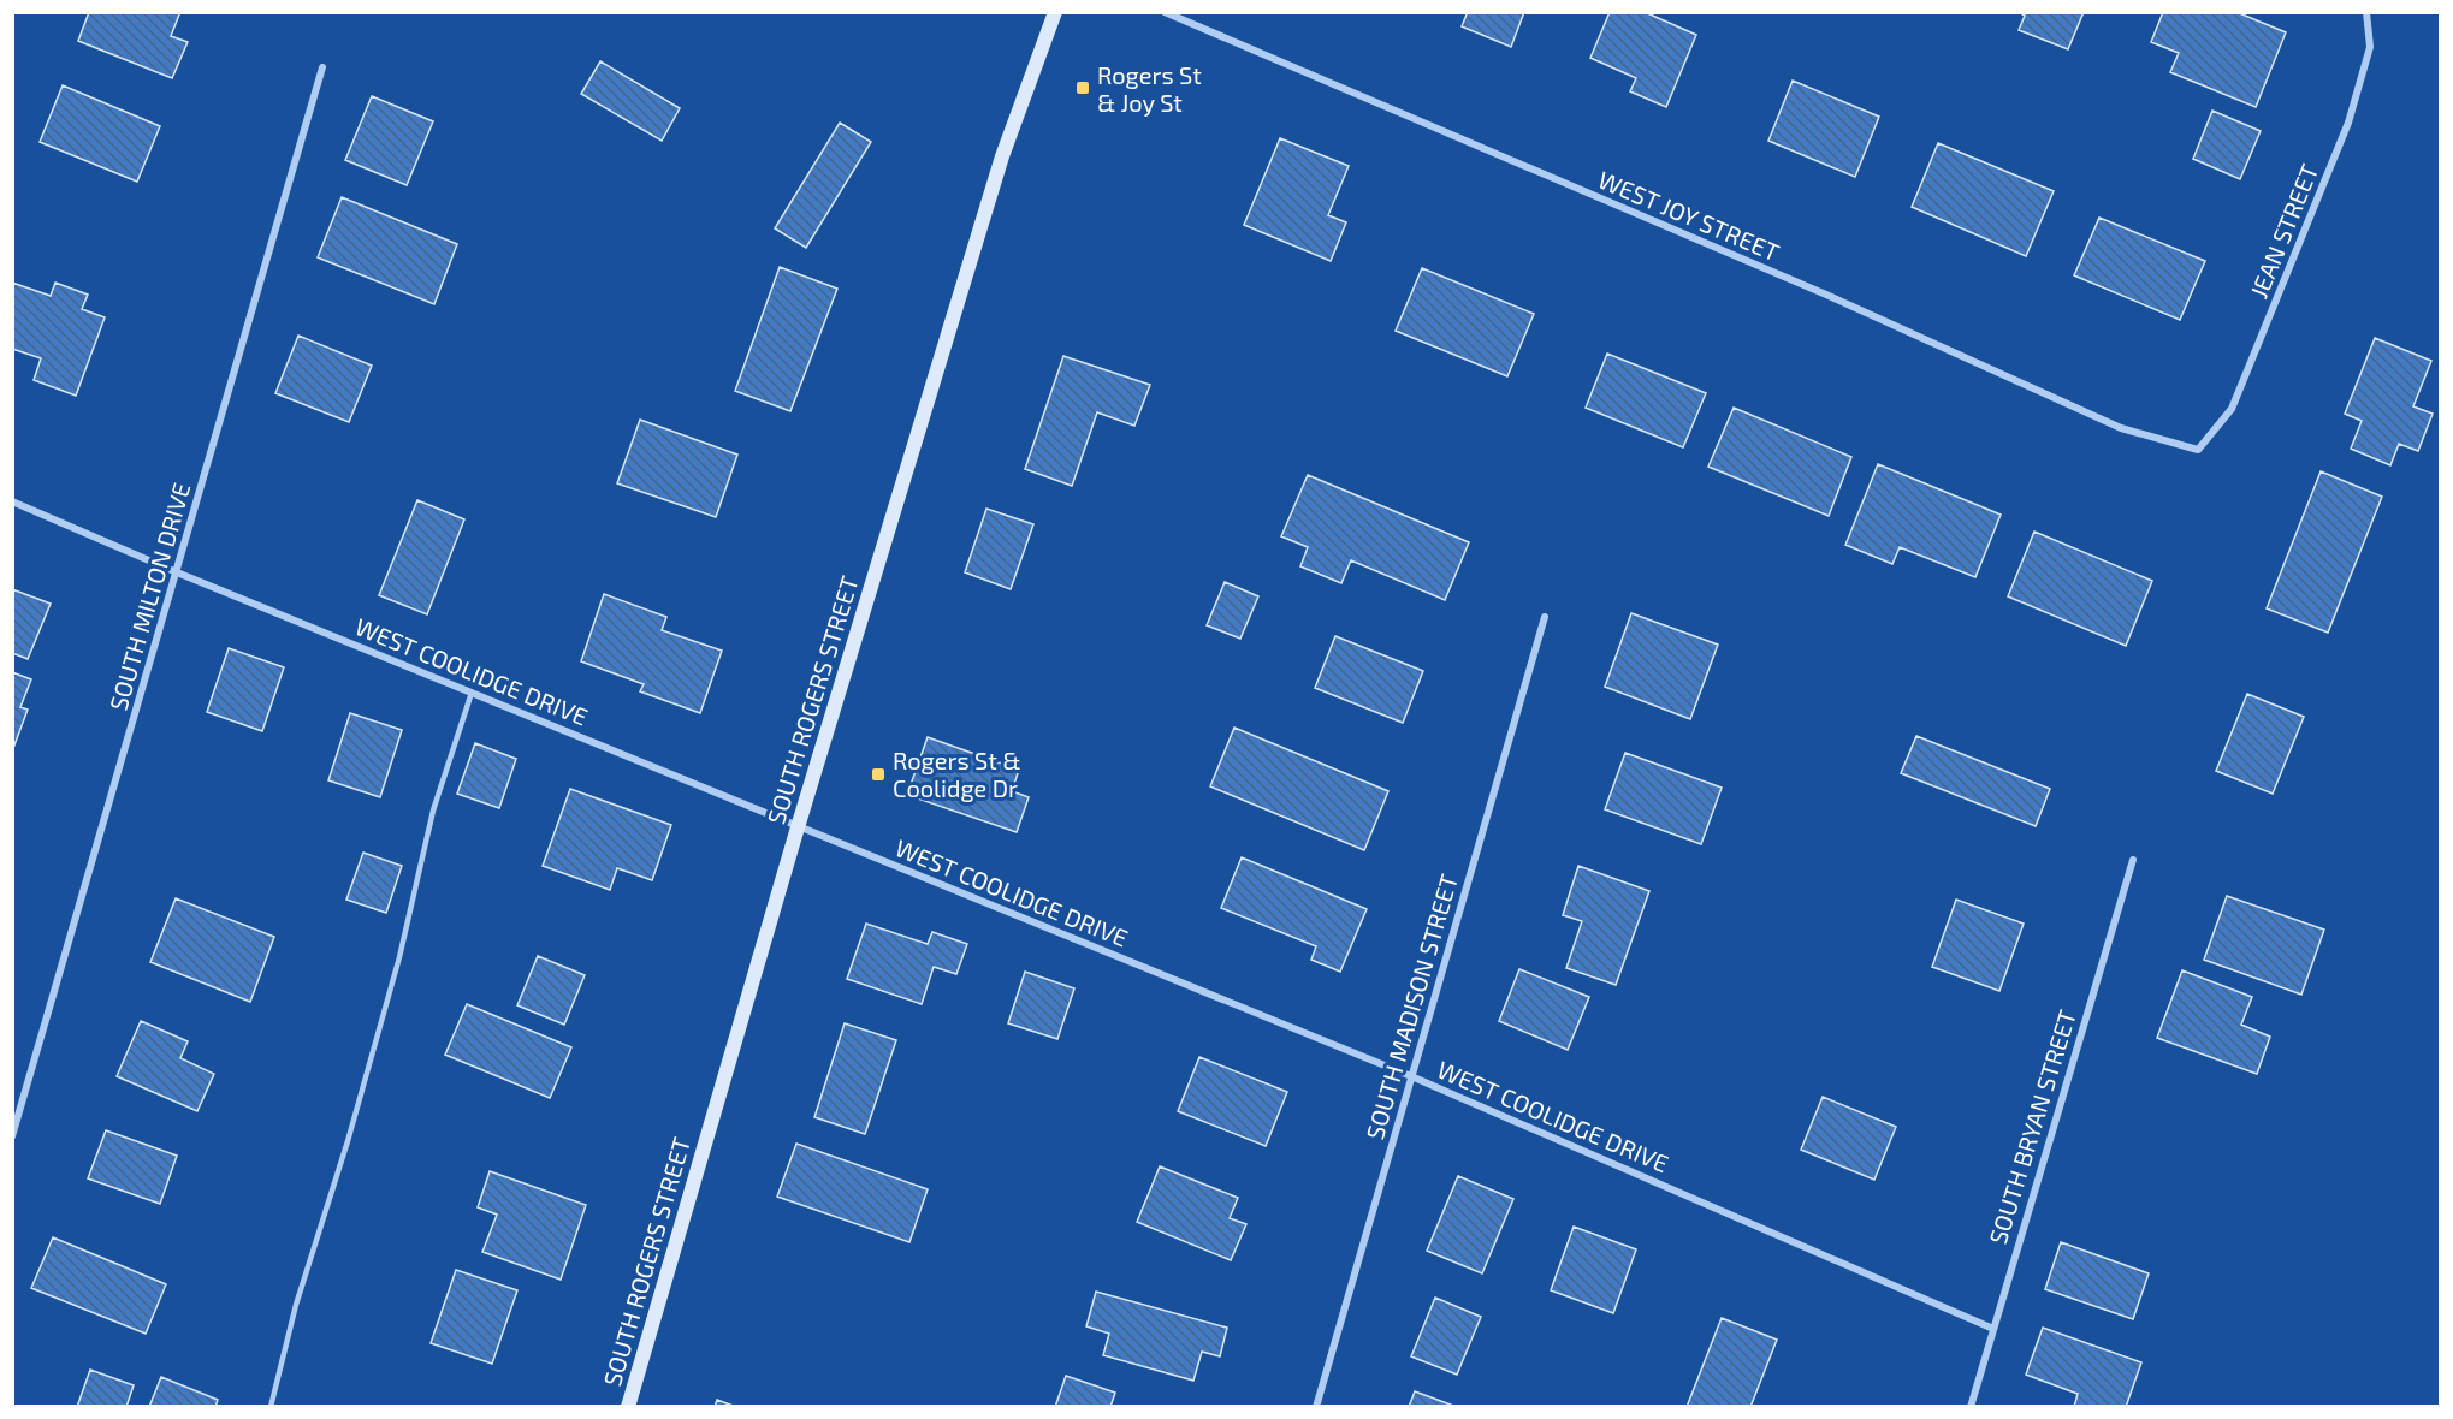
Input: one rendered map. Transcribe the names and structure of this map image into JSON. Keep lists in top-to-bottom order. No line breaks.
{"streets":{"street":["WEST JOY STREET","JEAN STREET","SOUTH MILTON DRIVE","WEST COOLIDGE DRIVE","SOUTH ROGERS STREET","SOUTH MADISON STREET","SOUTH BRYAN STREET"]},"crossings":[["WEST JOY STREET","JEAN STREET"],["SOUTH MILTON DRIVE","WEST COOLIDGE DRIVE"],["WEST COOLIDGE DRIVE","SOUTH ROGERS STREET"],["WEST COOLIDGE DRIVE","SOUTH MADISON STREET"],["WEST COOLIDGE DRIVE","SOUTH BRYAN STREET"]],"places":{"transit":["Rogers St & Joy St","Rogers St & Coolidge Dr"]}}
